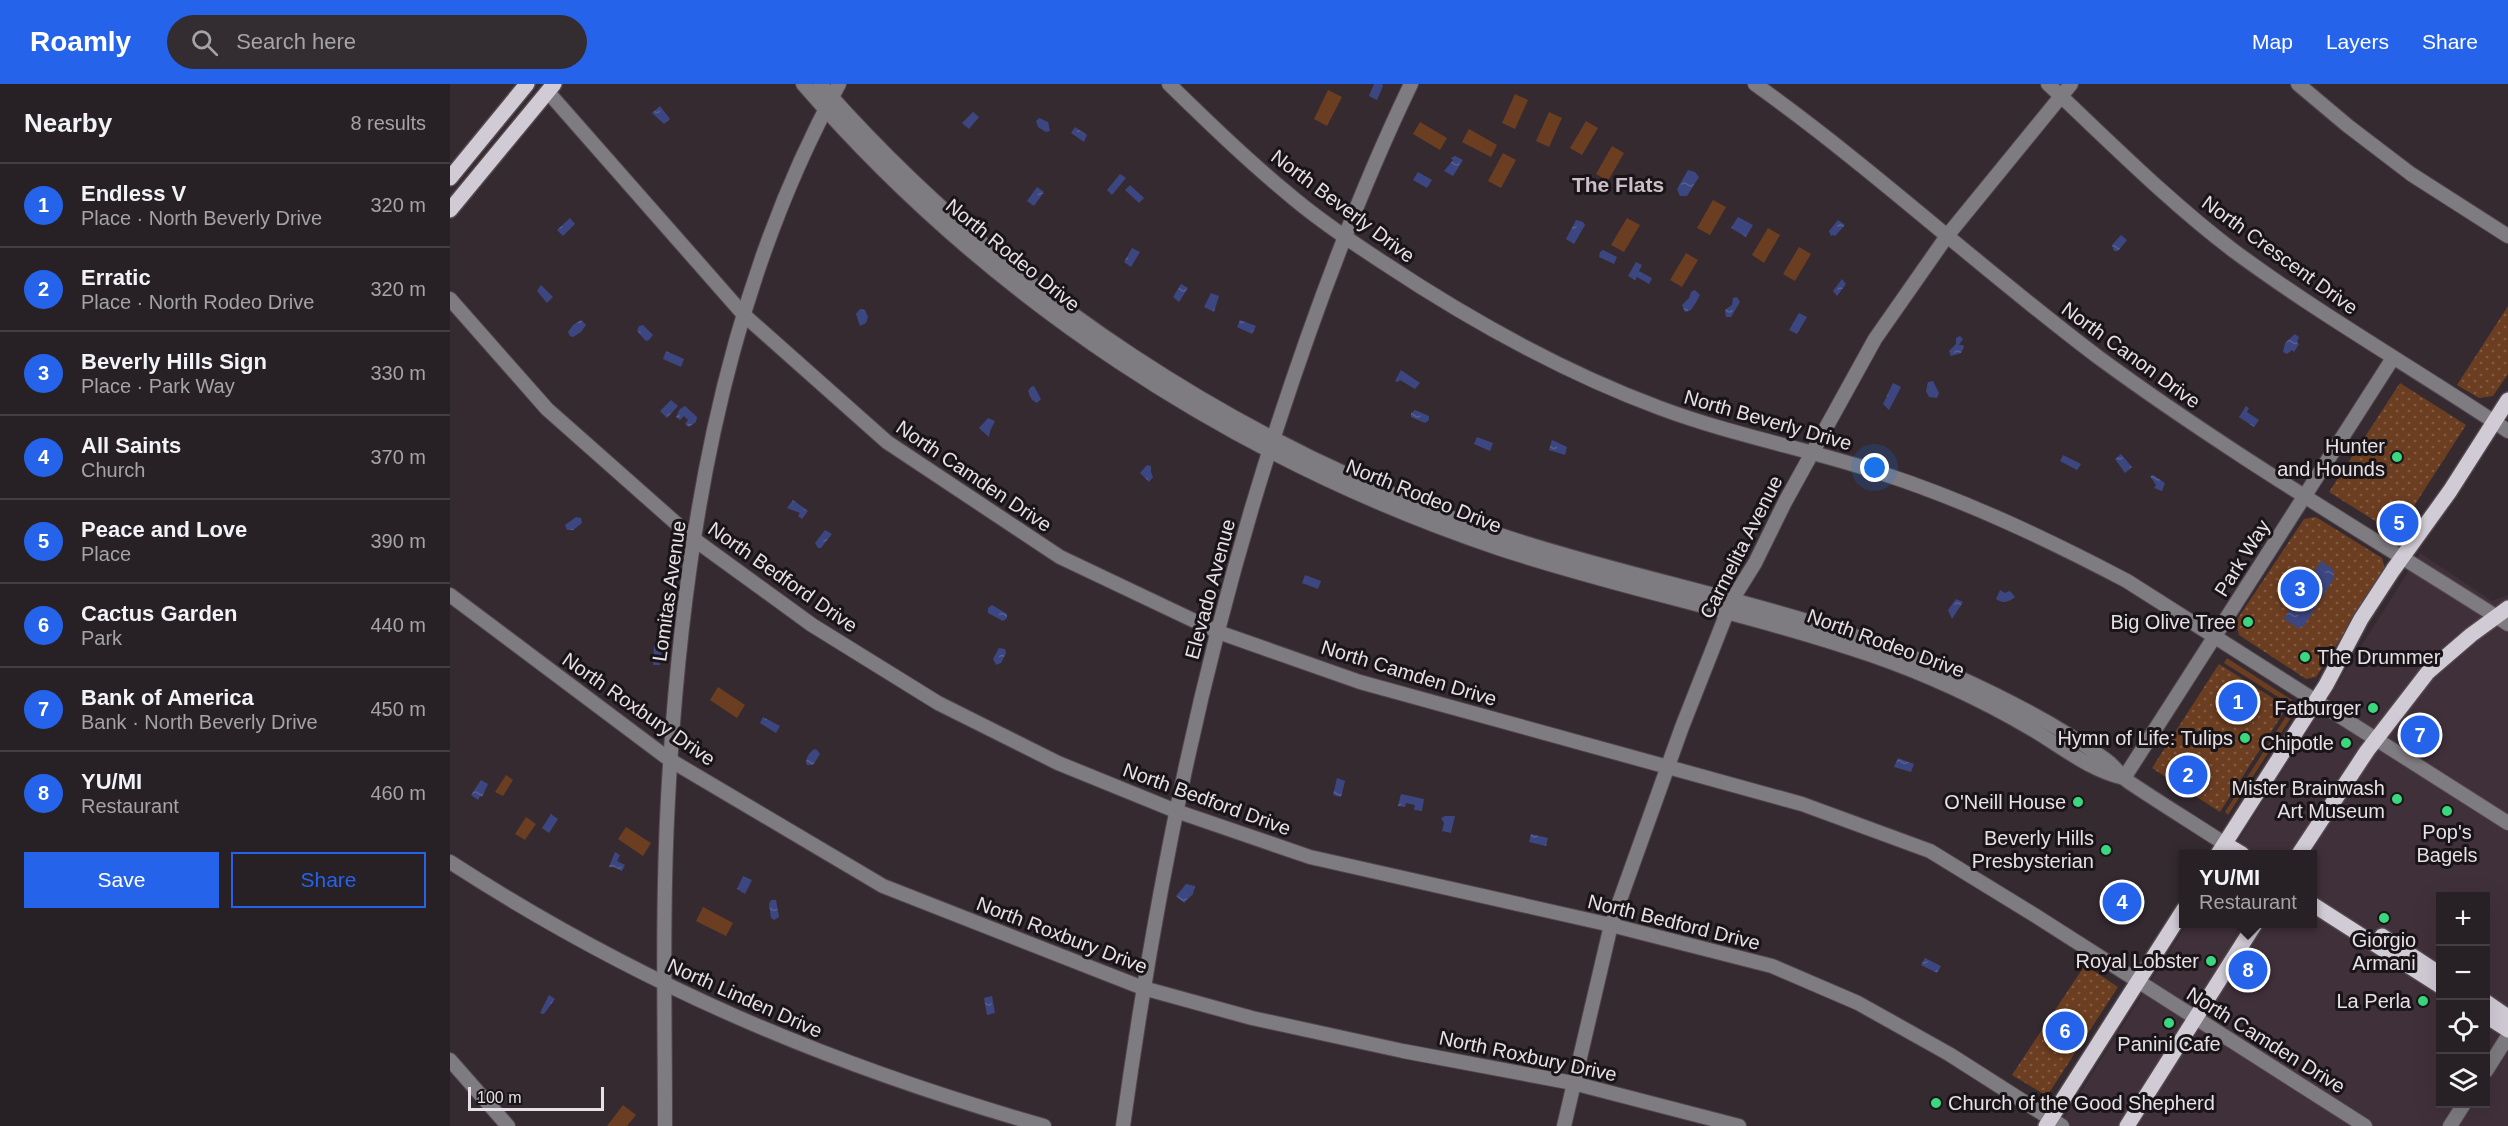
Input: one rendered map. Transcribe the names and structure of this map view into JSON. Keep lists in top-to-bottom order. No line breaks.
{"streets":{"street":["North Beverly Drive","North Rodeo Drive","North Crescent Drive","North Canon Drive","North Camden Drive","Carmelita Avenue","Park Way","North Bedford Drive","Elevado Avenue","Lomitas Avenue","North Roxbury Drive","North Linden Drive"]},"crossings":[["North Beverly Drive","Carmelita Avenue"],["North Beverly Drive","Park Way"],["North Beverly Drive","Elevado Avenue"],["North Rodeo Drive","Carmelita Avenue"],["North Rodeo Drive","Park Way"],["North Rodeo Drive","Elevado Avenue"],["North Rodeo Drive","Lomitas Avenue"],["North Crescent Drive","Carmelita Avenue"],["North Crescent Drive","Park Way"],["North Canon Drive","Carmelita Avenue"],["North Canon Drive","Park Way"],["North Camden Drive","Carmelita Avenue"],["North Camden Drive","Elevado Avenue"],["North Camden Drive","Lomitas Avenue"],["Carmelita Avenue","North Bedford Drive"],["Carmelita Avenue","North Roxbury Drive"],["North Bedford Drive","Elevado Avenue"],["North Bedford Drive","Lomitas Avenue"],["Elevado Avenue","North Roxbury Drive"],["Lomitas Avenue","North Roxbury Drive"],["Lomitas Avenue","North Linden Drive"]],"districts":["The Flats"],"places":["Hunter and Hounds","Big Olive Tree","The Drummer","Fatburger","Hymn of Life: Tulips","Chipotle","Mister Brainwash Art Museum","O'Neill House","Pop's Bagels","Beverly Hills Presbysterian","Giorgio Armani","Royal Lobster","La Perla","Panini Cafe","Church of the Good Shepherd"],"scale_bar":"100 m","page":{"header":"Roamly","search":"Search here","nav":["Map","Layers","Share"],"heading":["Nearby","8 results"],"list":[{"mark":"1","name":"Endless V","note":"Place · North Beverly Drive","value":"320 m"},{"mark":"2","name":"Erratic","note":"Place · North Rodeo Drive","value":"320 m"},{"mark":"3","name":"Beverly Hills Sign","note":"Place · Park Way","value":"330 m"},{"mark":"4","name":"All Saints","note":"Church","value":"370 m"},{"mark":"5","name":"Peace and Love","note":"Place","value":"390 m"},{"mark":"6","name":"Cactus Garden","note":"Park","value":"440 m"},{"mark":"7","name":"Bank of America","note":"Bank · North Beverly Drive","value":"450 m"},{"mark":"8","name":"YU/MI","note":"Restaurant","value":"460 m"}],"pins":["5","3","1","7","2","4","8","6"],"buttons":["Save","Share"],"popup":["YU/MI","Restaurant"],"map_buttons":["+","−"],"scale":"100 m"}}
